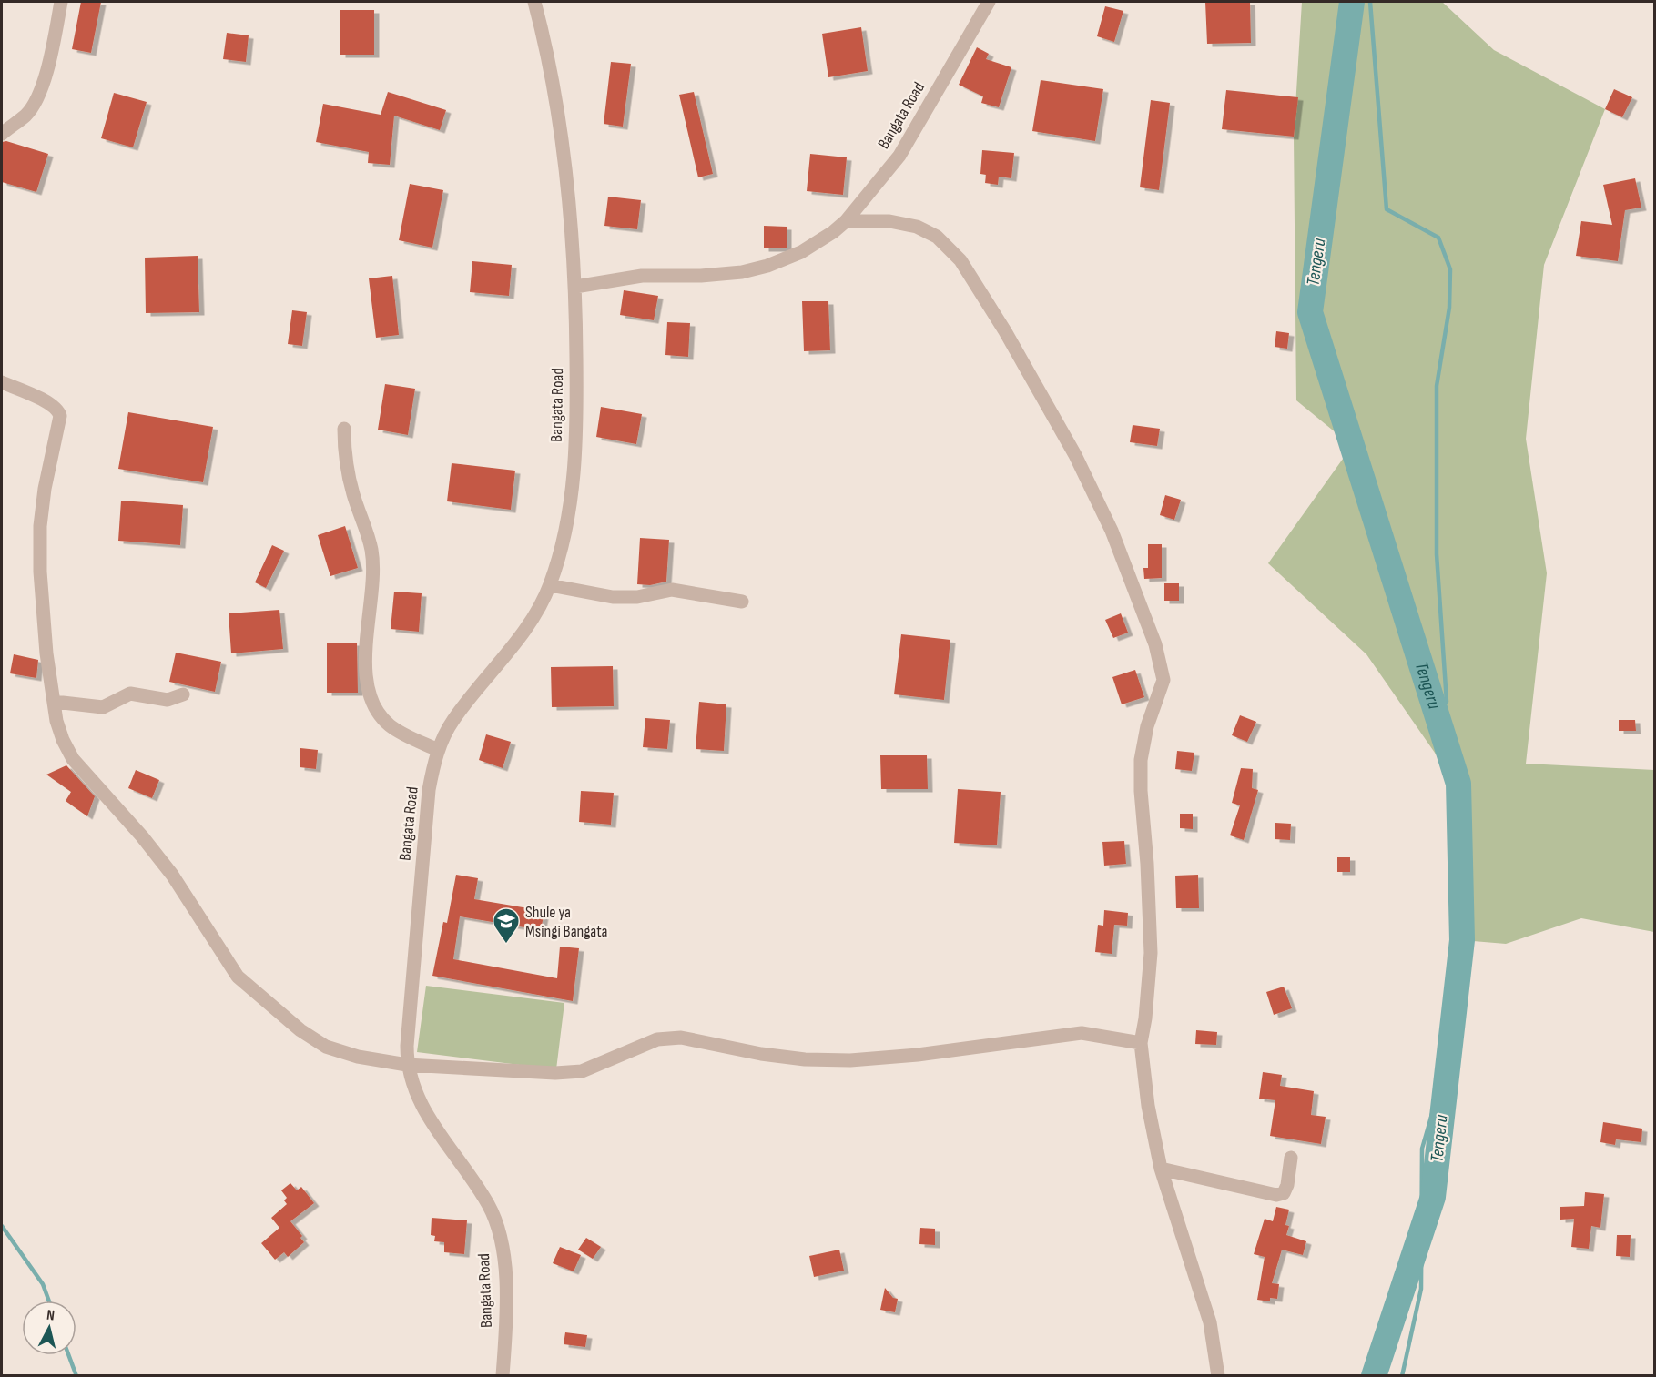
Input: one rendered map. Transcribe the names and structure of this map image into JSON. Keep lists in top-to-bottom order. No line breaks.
{"streets":{"street":["Bangata Road"]},"water":["Tengeru"],"places":{"school or university":["Shule ya Msingi Bangata"]},"north":"top"}
